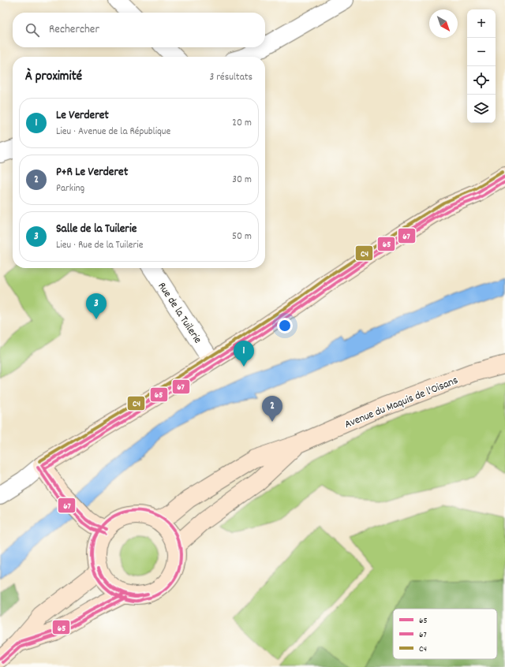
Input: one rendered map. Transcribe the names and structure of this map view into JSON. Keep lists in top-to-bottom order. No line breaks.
{"streets":{"main road":["Avenue du Maquis de l'Oisans"],"street":["Rue de la Tuilerie"]},"lines":["transit line C4","transit line 65","transit line 67"],"legend":["65","67","C4"],"north":"bottom right","page":{"map_buttons":["+","−"],"search":"Rechercher","heading":["À proximité","3 résultats"],"list":[{"mark":"1","name":"Le Verderet","note":"Lieu · Avenue de la République","value":"20 m"},{"mark":"2","name":"P+R Le Verderet","note":"Parking","value":"30 m"},{"mark":"3","name":"Salle de la Tuilerie","note":"Lieu · Rue de la Tuilerie","value":"50 m"}],"pins":["3","1","2"]}}
